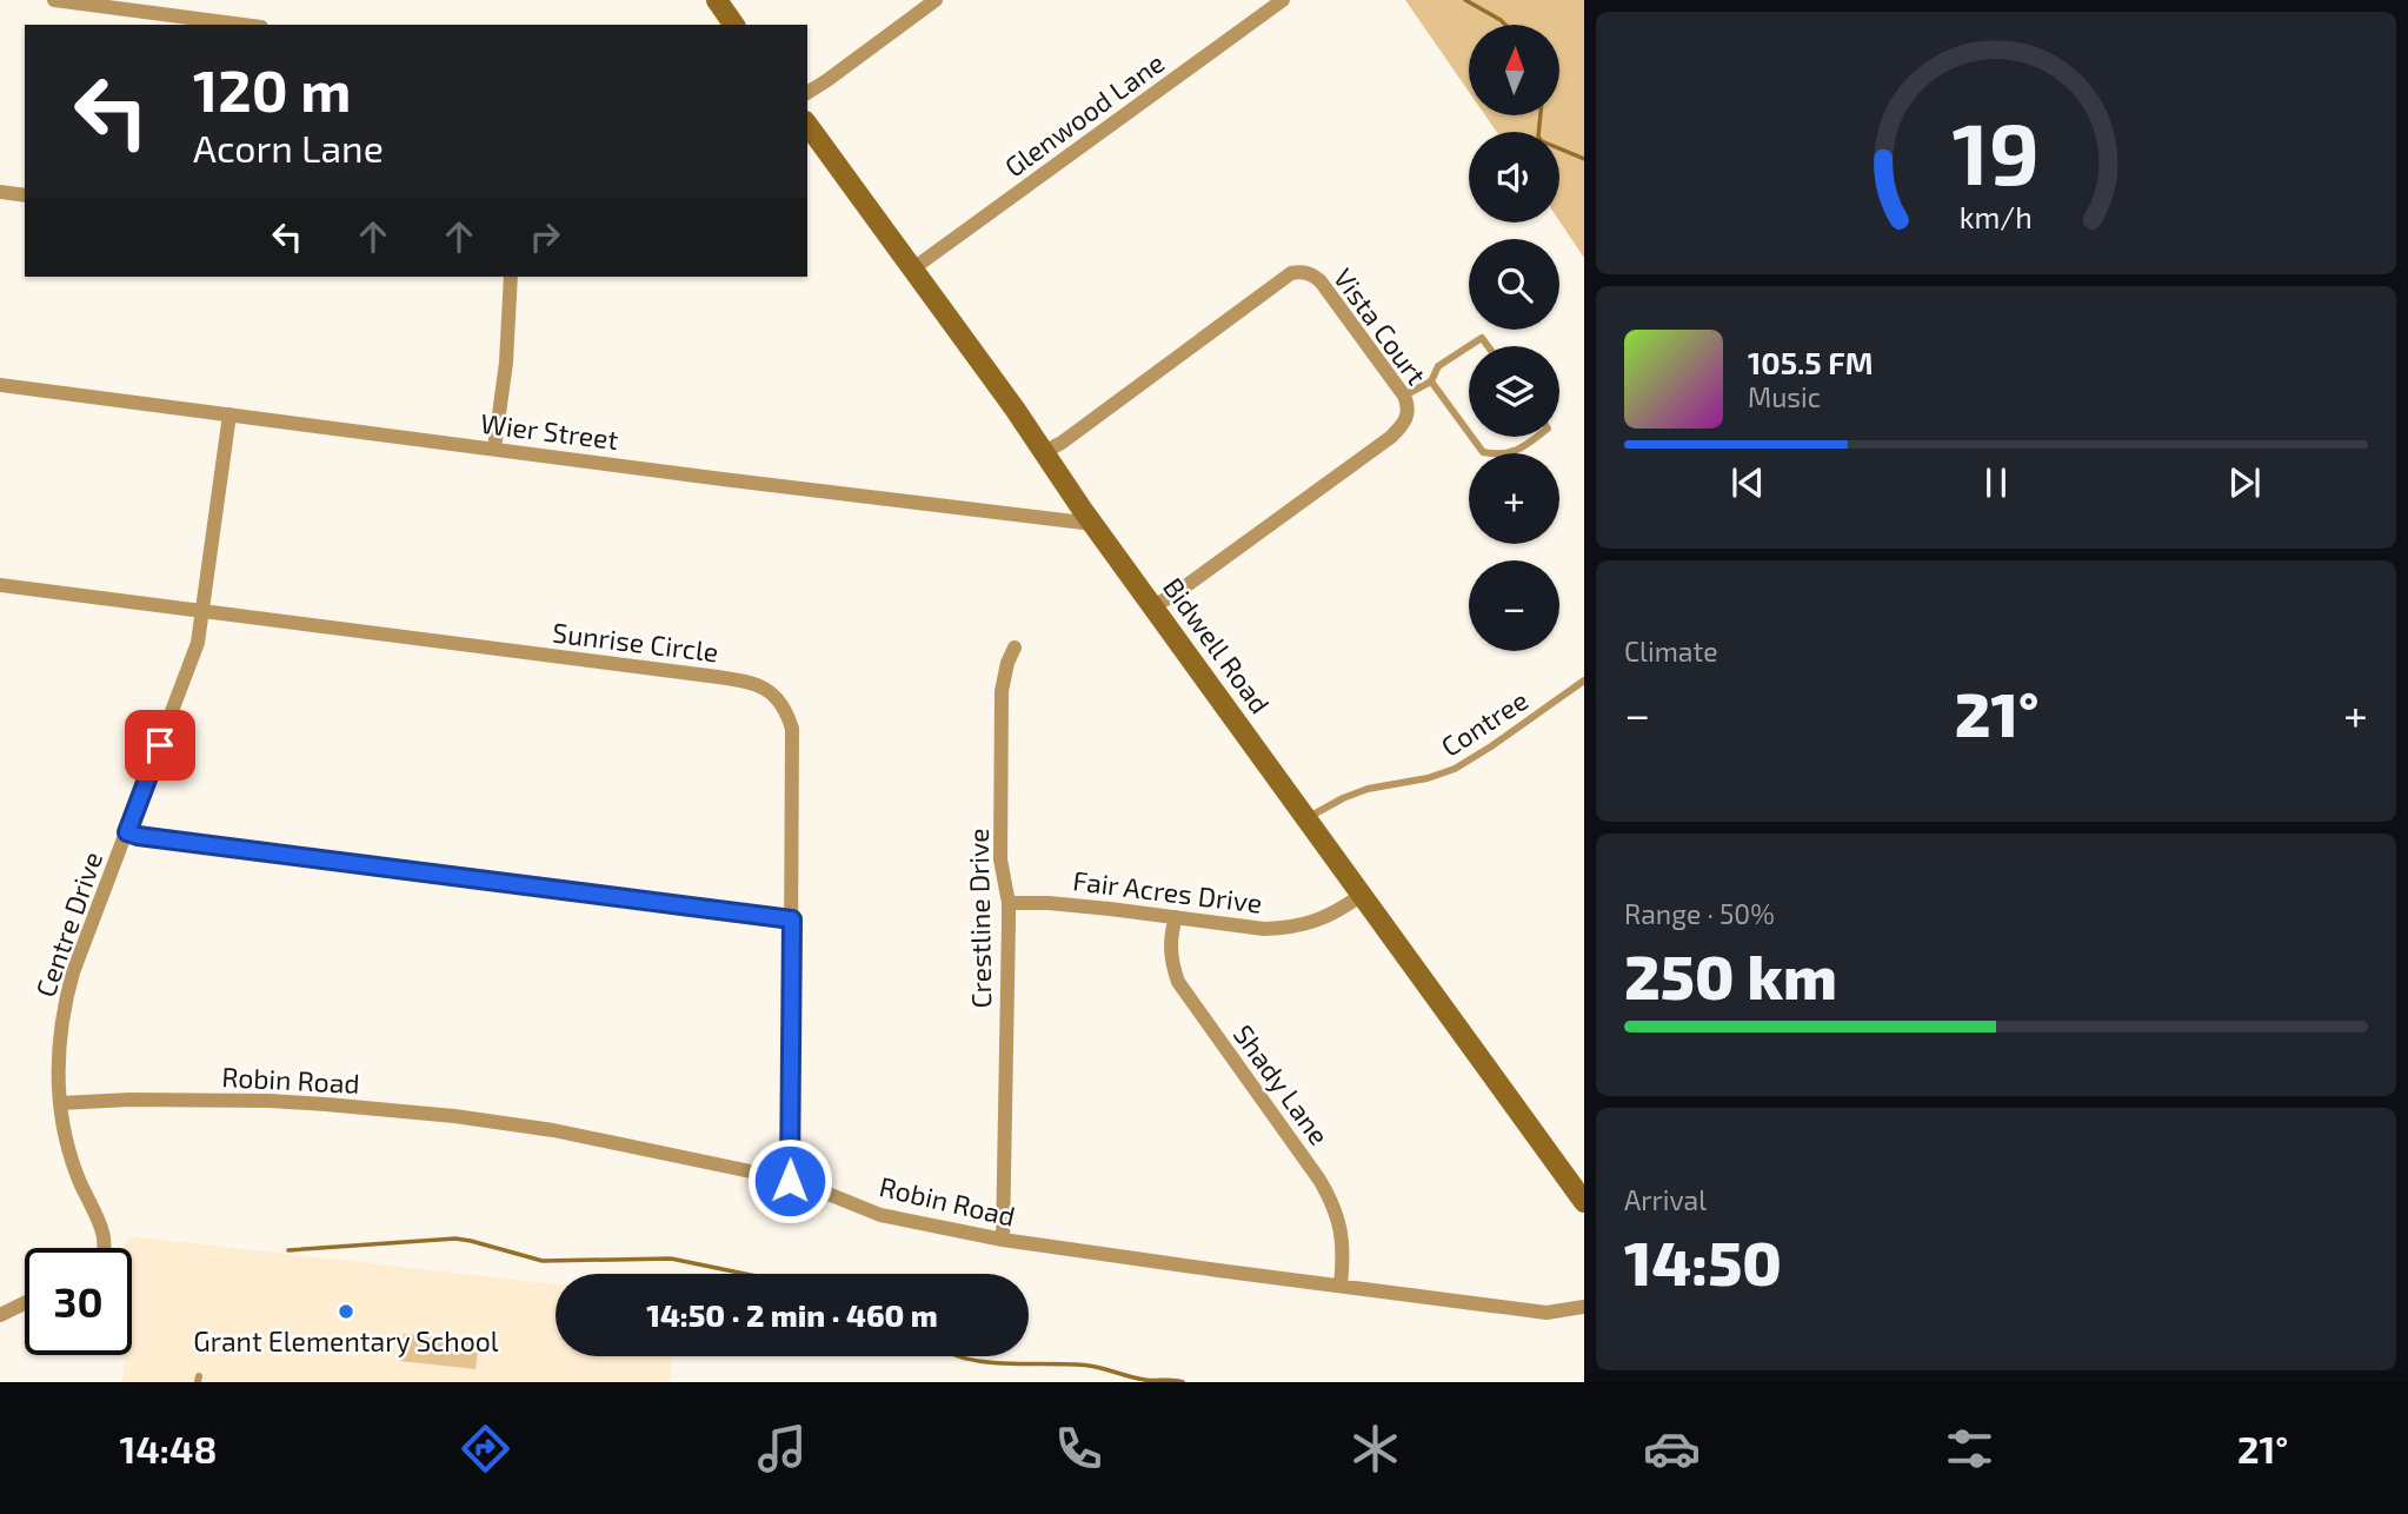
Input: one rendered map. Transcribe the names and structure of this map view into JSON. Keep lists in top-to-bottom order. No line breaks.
{"streets":{"street":["Glenwood Lane","Vista Court","Wier Street","Sunrise Circle","Bidwell Road","Fair Acres Drive","Crestline Drive","Centre Drive","Robin Road","Shady Lane"],"lane":["Contree"]},"crossings":[["Glenwood Lane","Bidwell Road"],["Vista Court","Bidwell Road"],["Wier Street","Bidwell Road"],["Wier Street","Centre Drive"],["Sunrise Circle","Centre Drive"],["Sunrise Circle","Robin Road"],["Bidwell Road","Contree"],["Bidwell Road","Fair Acres Drive"],["Fair Acres Drive","Crestline Drive"],["Fair Acres Drive","Shady Lane"],["Crestline Drive","Robin Road"],["Centre Drive","Robin Road"],["Robin Road","Shady Lane"]],"places":["Grant Elementary School"],"north":"top","page":{"map_buttons":["+","−"],"turn":["120 m","Acorn Lane"],"song":["105.5 FM","Music"],"tile":["Climate",["Range · 50%","250 km"],["Arrival","14:50"]],"heat":["−","21°","+"],"limit":"30","trip":"14:50 · 2 min · 460 m","tabs":["14:48","21°"],"gauge":["19","km/h"]}}
